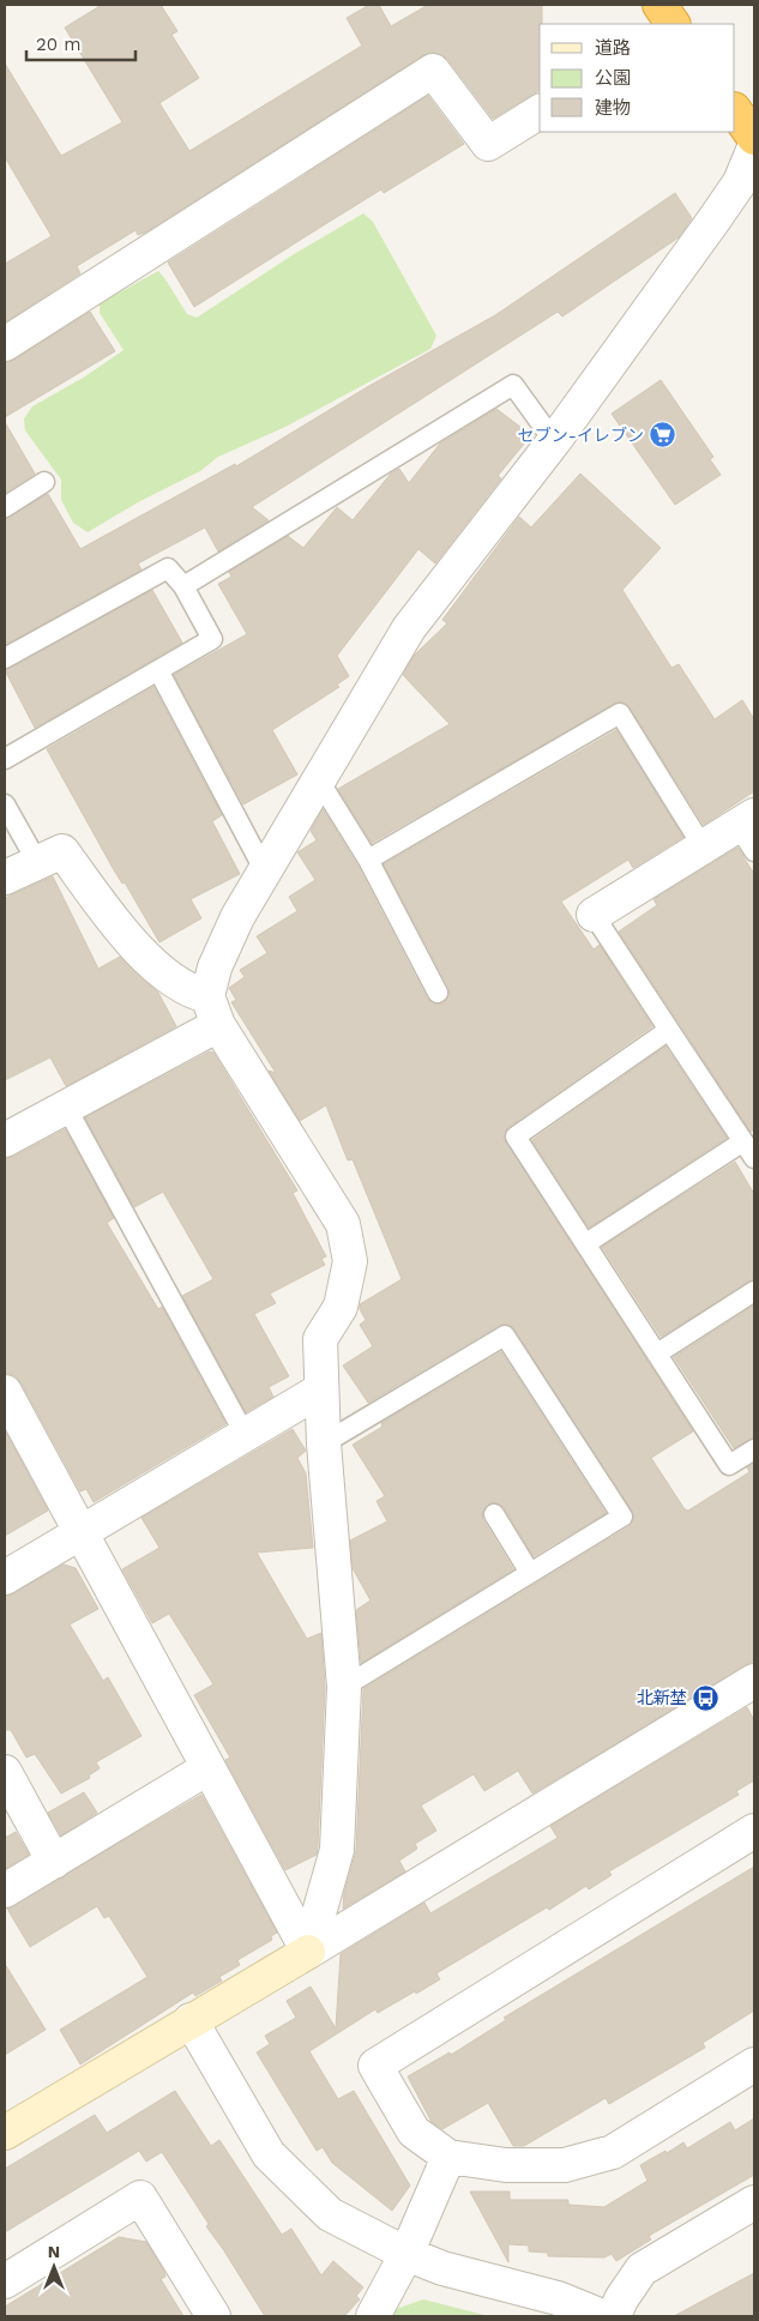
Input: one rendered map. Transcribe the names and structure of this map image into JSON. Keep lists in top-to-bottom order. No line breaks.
{"places":{"supermarket":["セブン-イレブン"],"bus stop":["北新埜"]},"legend":["道路","公園","建物"],"scale_bar":"20 m","north":"top"}
